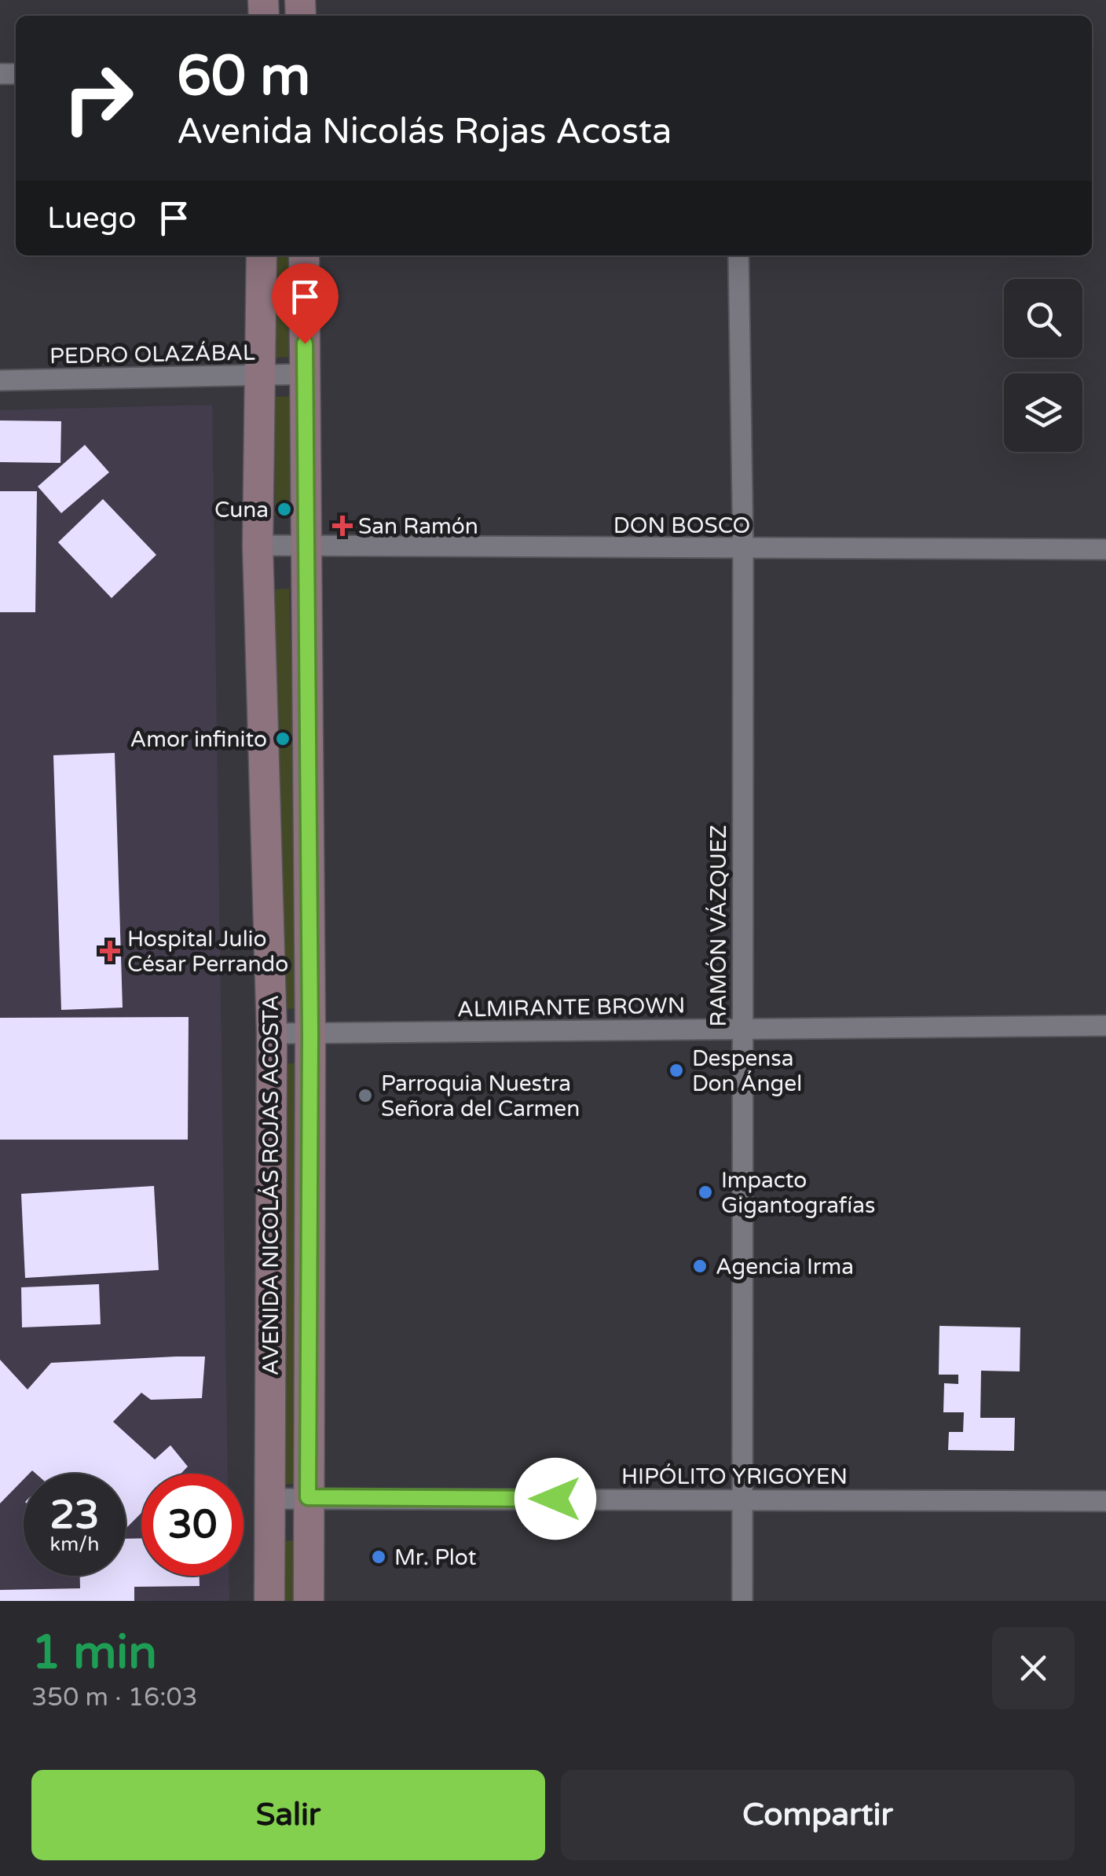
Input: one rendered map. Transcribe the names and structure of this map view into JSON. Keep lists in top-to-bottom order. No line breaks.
{"streets":{"main road":["AVENIDA NICOLÁS ROJAS ACOSTA"],"street":["PEDRO OLAZÁBAL","DON BOSCO","RAMÓN VÁZQUEZ","ALMIRANTE BROWN","HIPÓLITO YRIGOYEN"]},"crossings":[["PEDRO OLAZÁBAL","AVENIDA NICOLÁS ROJAS ACOSTA"],["DON BOSCO","RAMÓN VÁZQUEZ"],["DON BOSCO","AVENIDA NICOLÁS ROJAS ACOSTA"],["RAMÓN VÁZQUEZ","ALMIRANTE BROWN"],["RAMÓN VÁZQUEZ","HIPÓLITO YRIGOYEN"],["ALMIRANTE BROWN","AVENIDA NICOLÁS ROJAS ACOSTA"],["AVENIDA NICOLÁS ROJAS ACOSTA","HIPÓLITO YRIGOYEN"]],"places":{"other":["Cuna","Amor infinito","Despensa Don Ángel","Parroquia Nuestra Señora del Carmen","Impacto Gigantografías","Agencia Irma","Mr. Plot"],"health":["San Ramón","Hospital Julio César Perrando"]},"page":{"turn":["60 m","Avenida Nicolás Rojas Acosta"],"then":"Luego","speed":"23 km/h","limit":"30","heading":["1 min","350 m · 16:03"],"buttons":["Salir","Compartir"]}}
